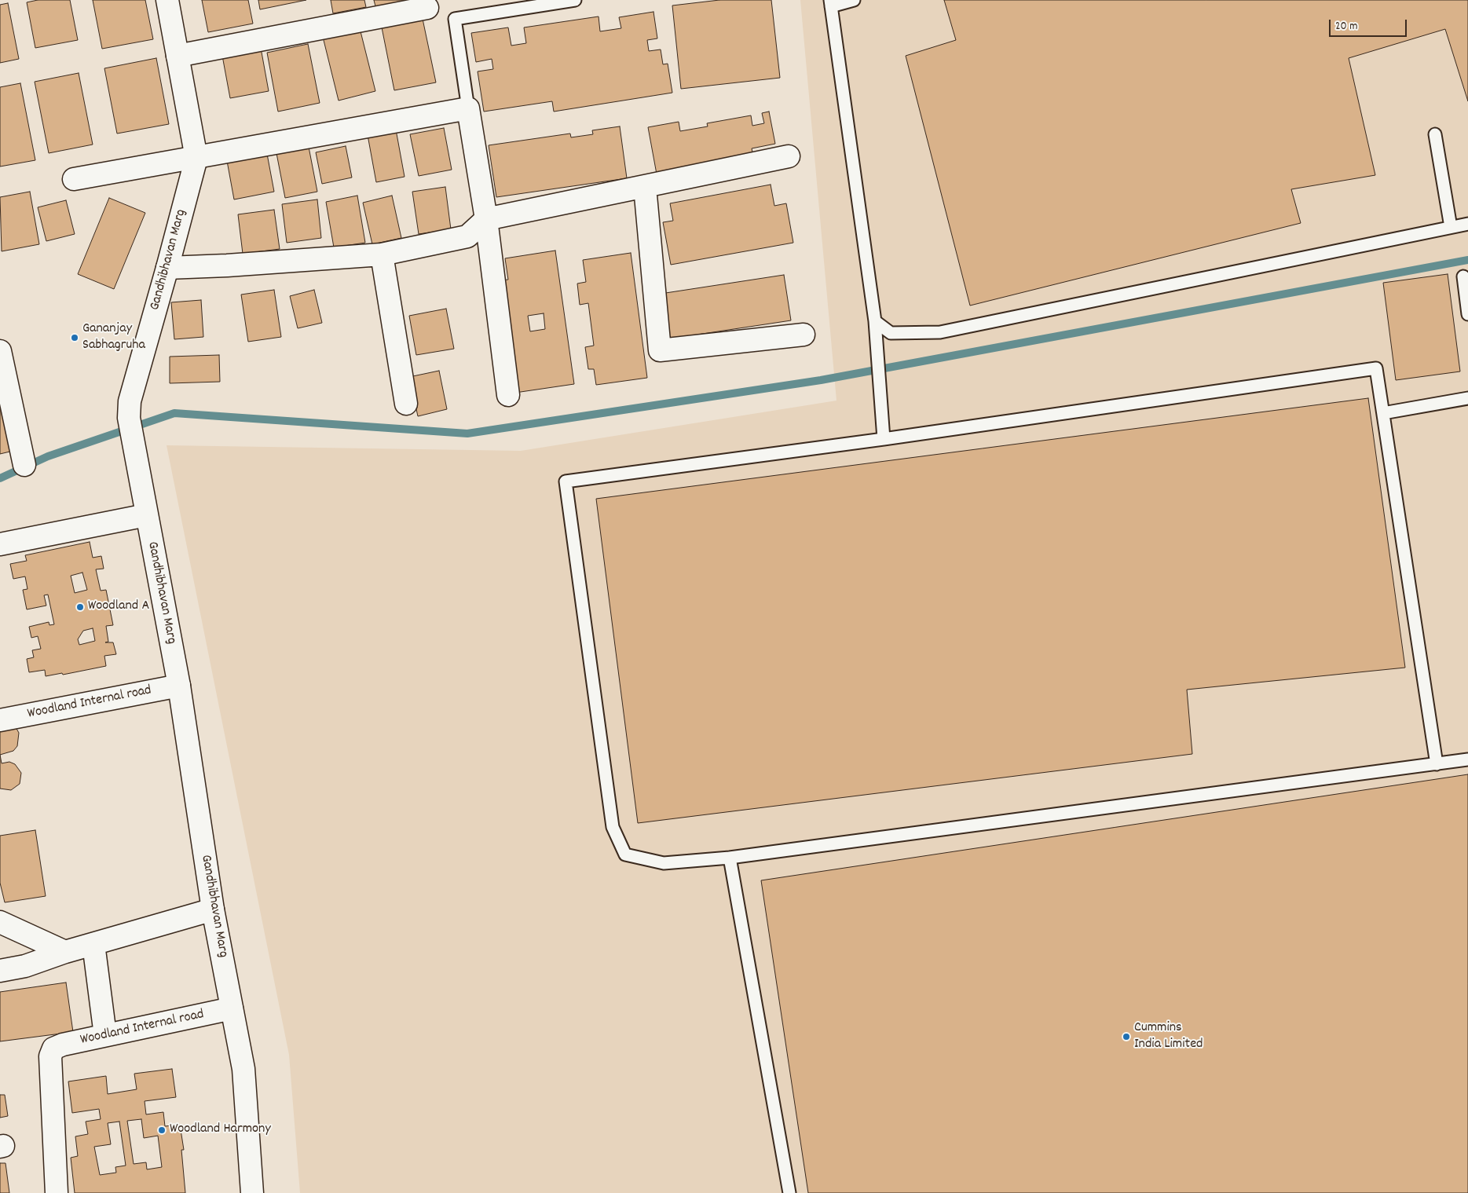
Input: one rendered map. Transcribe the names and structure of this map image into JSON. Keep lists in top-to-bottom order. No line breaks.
{"streets":{"street":["Gandhibhavan Marg","Woodland Internal road"]},"crossings":[["Gandhibhavan Marg","Woodland Internal road"]],"places":["Gananjay Sabhagruha","Woodland A","Cummins India Limited","Woodland Harmony"],"scale_bar":"20 m"}
